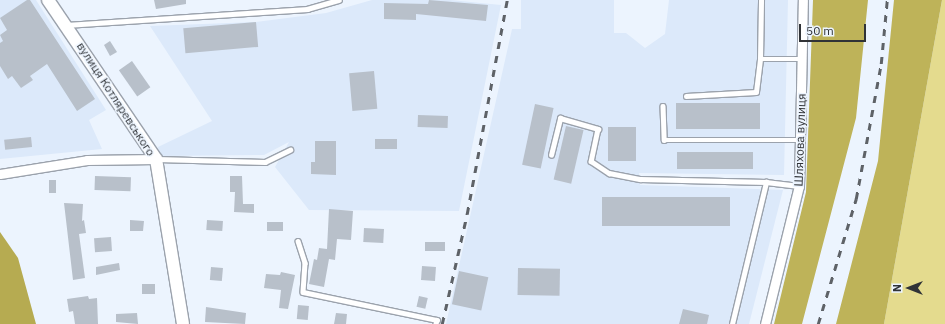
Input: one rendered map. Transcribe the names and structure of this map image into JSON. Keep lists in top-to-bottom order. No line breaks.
{"streets":{"street":["вулиця Котляревського","Шляхова вулиця"]},"scale_bar":"50 m","north":"left"}
